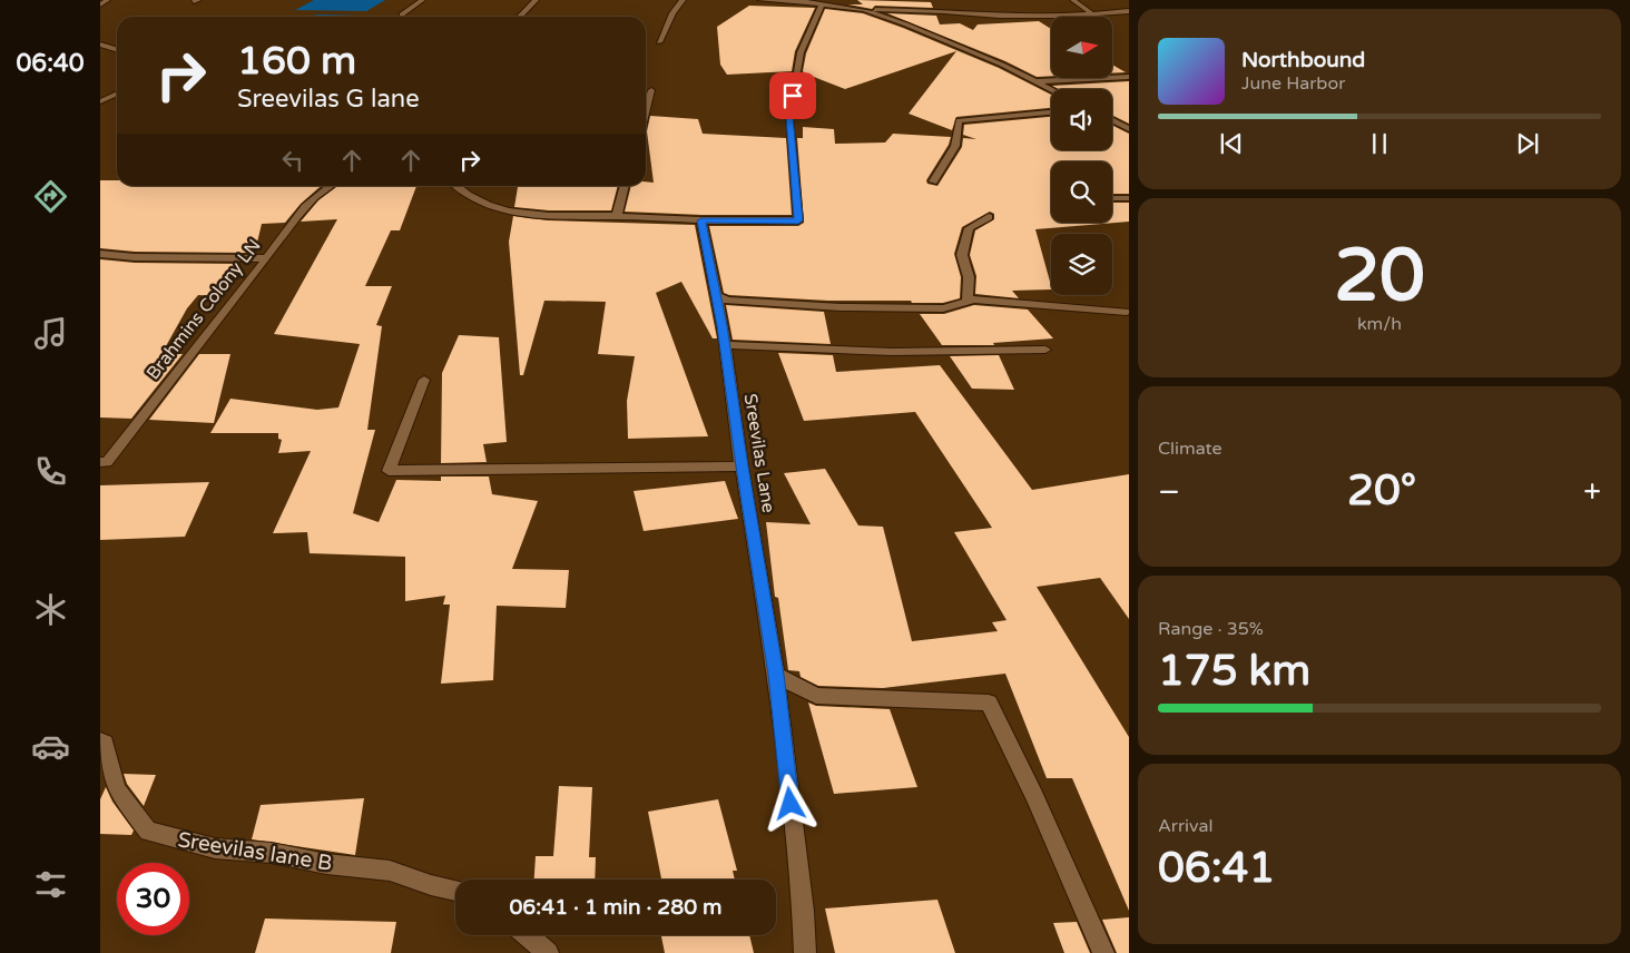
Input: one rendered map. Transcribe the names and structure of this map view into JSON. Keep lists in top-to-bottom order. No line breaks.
{"streets":{"street":["Brahmins Colony LN","Sreevilas Lane","Sreevilas lane B"]},"north":"right","page":{"tabs":"06:40","turn":["160 m","Sreevilas G lane"],"song":["Northbound","June Harbor"],"tile":[["20","km/h"],"Climate",["Range · 35%","175 km"],["Arrival","06:41"]],"heat":["−","20°","+"],"limit":"30","trip":"06:41 · 1 min · 280 m"}}
